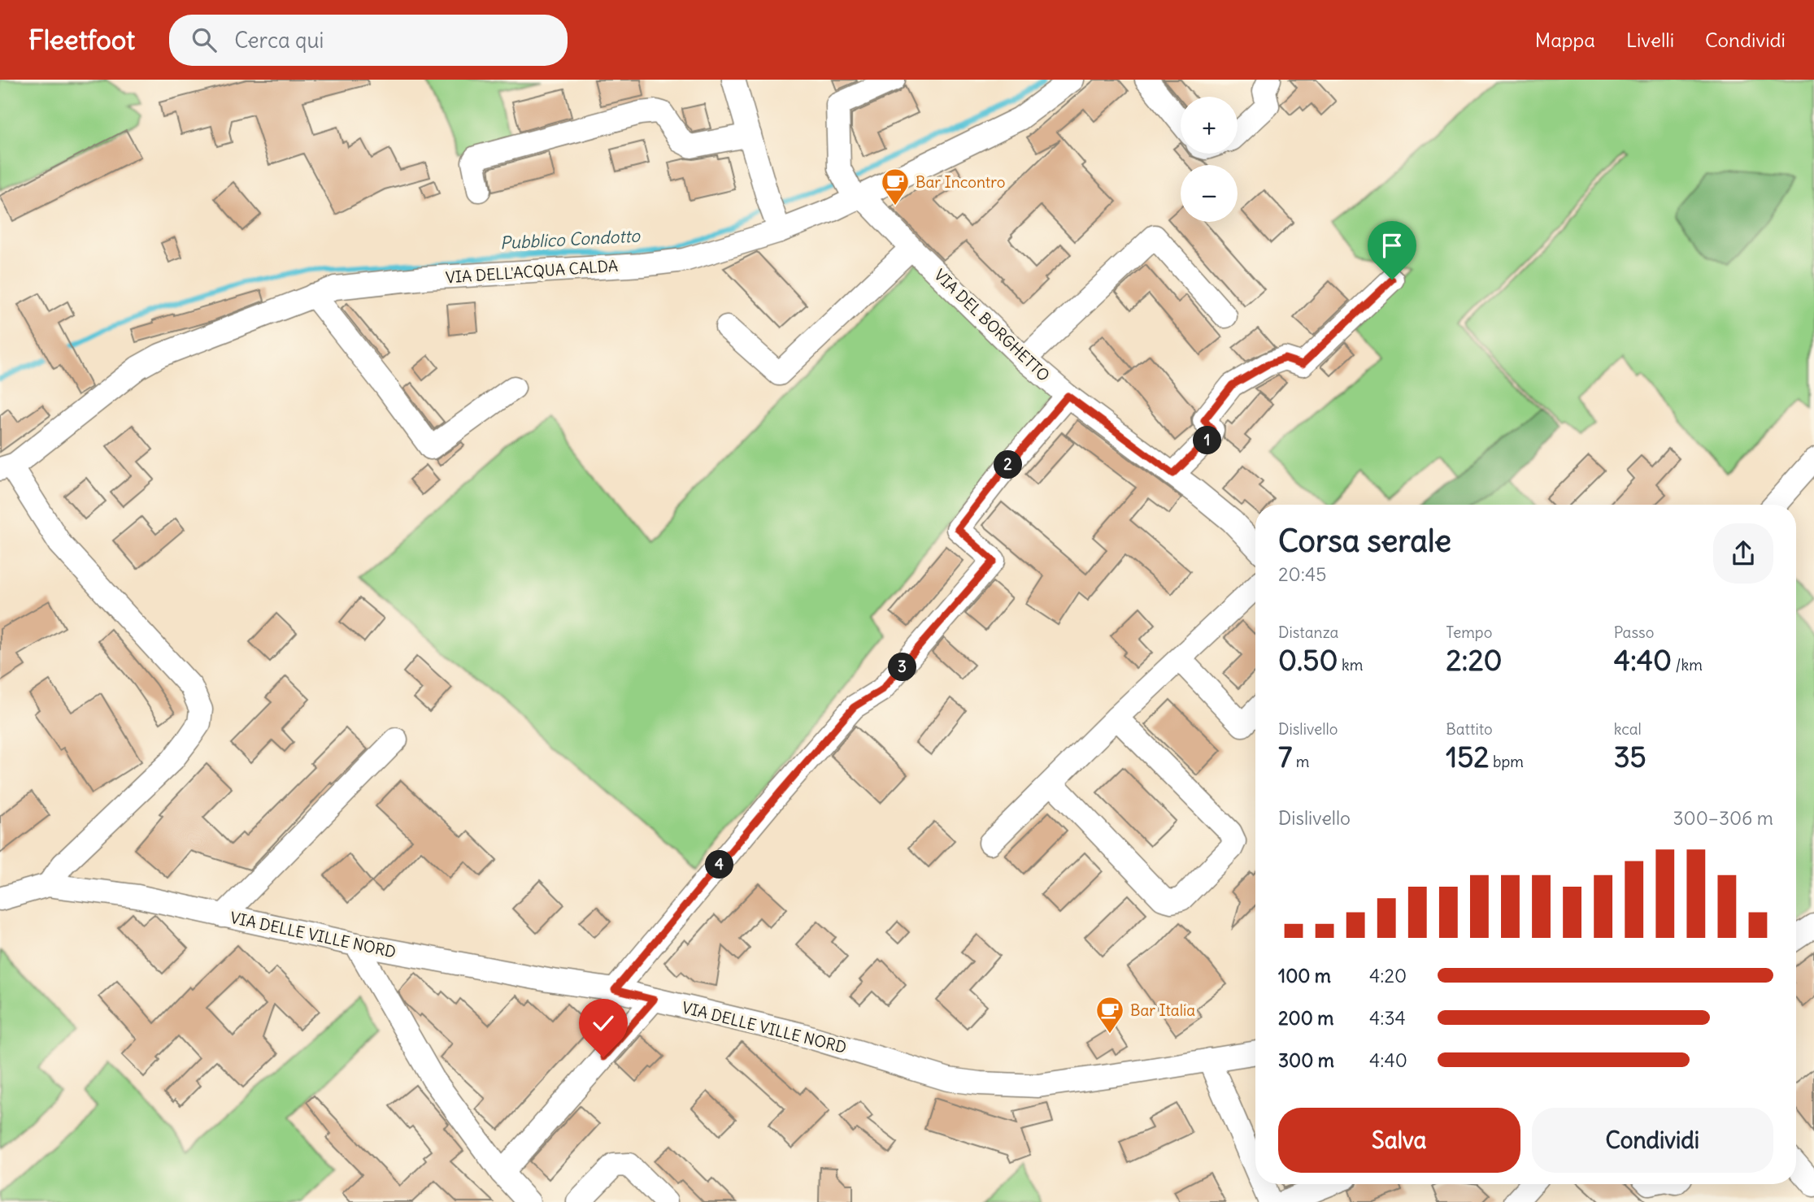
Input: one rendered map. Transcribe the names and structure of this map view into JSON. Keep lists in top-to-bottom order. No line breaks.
{"streets":{"street":["VIA DELL'ACQUA CALDA","VIA DEL BORGHETTO","VIA DELLE VILLE NORD"]},"crossings":[["VIA DELL'ACQUA CALDA","VIA DEL BORGHETTO"]],"water":["Pubblico Condotto"],"places":{"cafe":["Bar Incontro","Bar Italia"]},"page":{"header":"Fleetfoot","search":"Cerca qui","nav":["Mappa","Livelli","Condividi"],"map_buttons":["+","−"],"pins":["1","2","3","4"],"heading":["Corsa serale","20:45"],"stats":[["Distanza","0.50 km"],["Tempo","2:20"],["Passo","4:40 /km"],["Dislivello","7 m"],["Battito","152 bpm"],["kcal","35"]],"chart":["Dislivello","300–306 m"],"list":[{"name":"100 m","note":"4:20"},{"name":"200 m","note":"4:34"},{"name":"300 m","note":"4:40"}],"buttons":["Salva","Condividi"]}}
